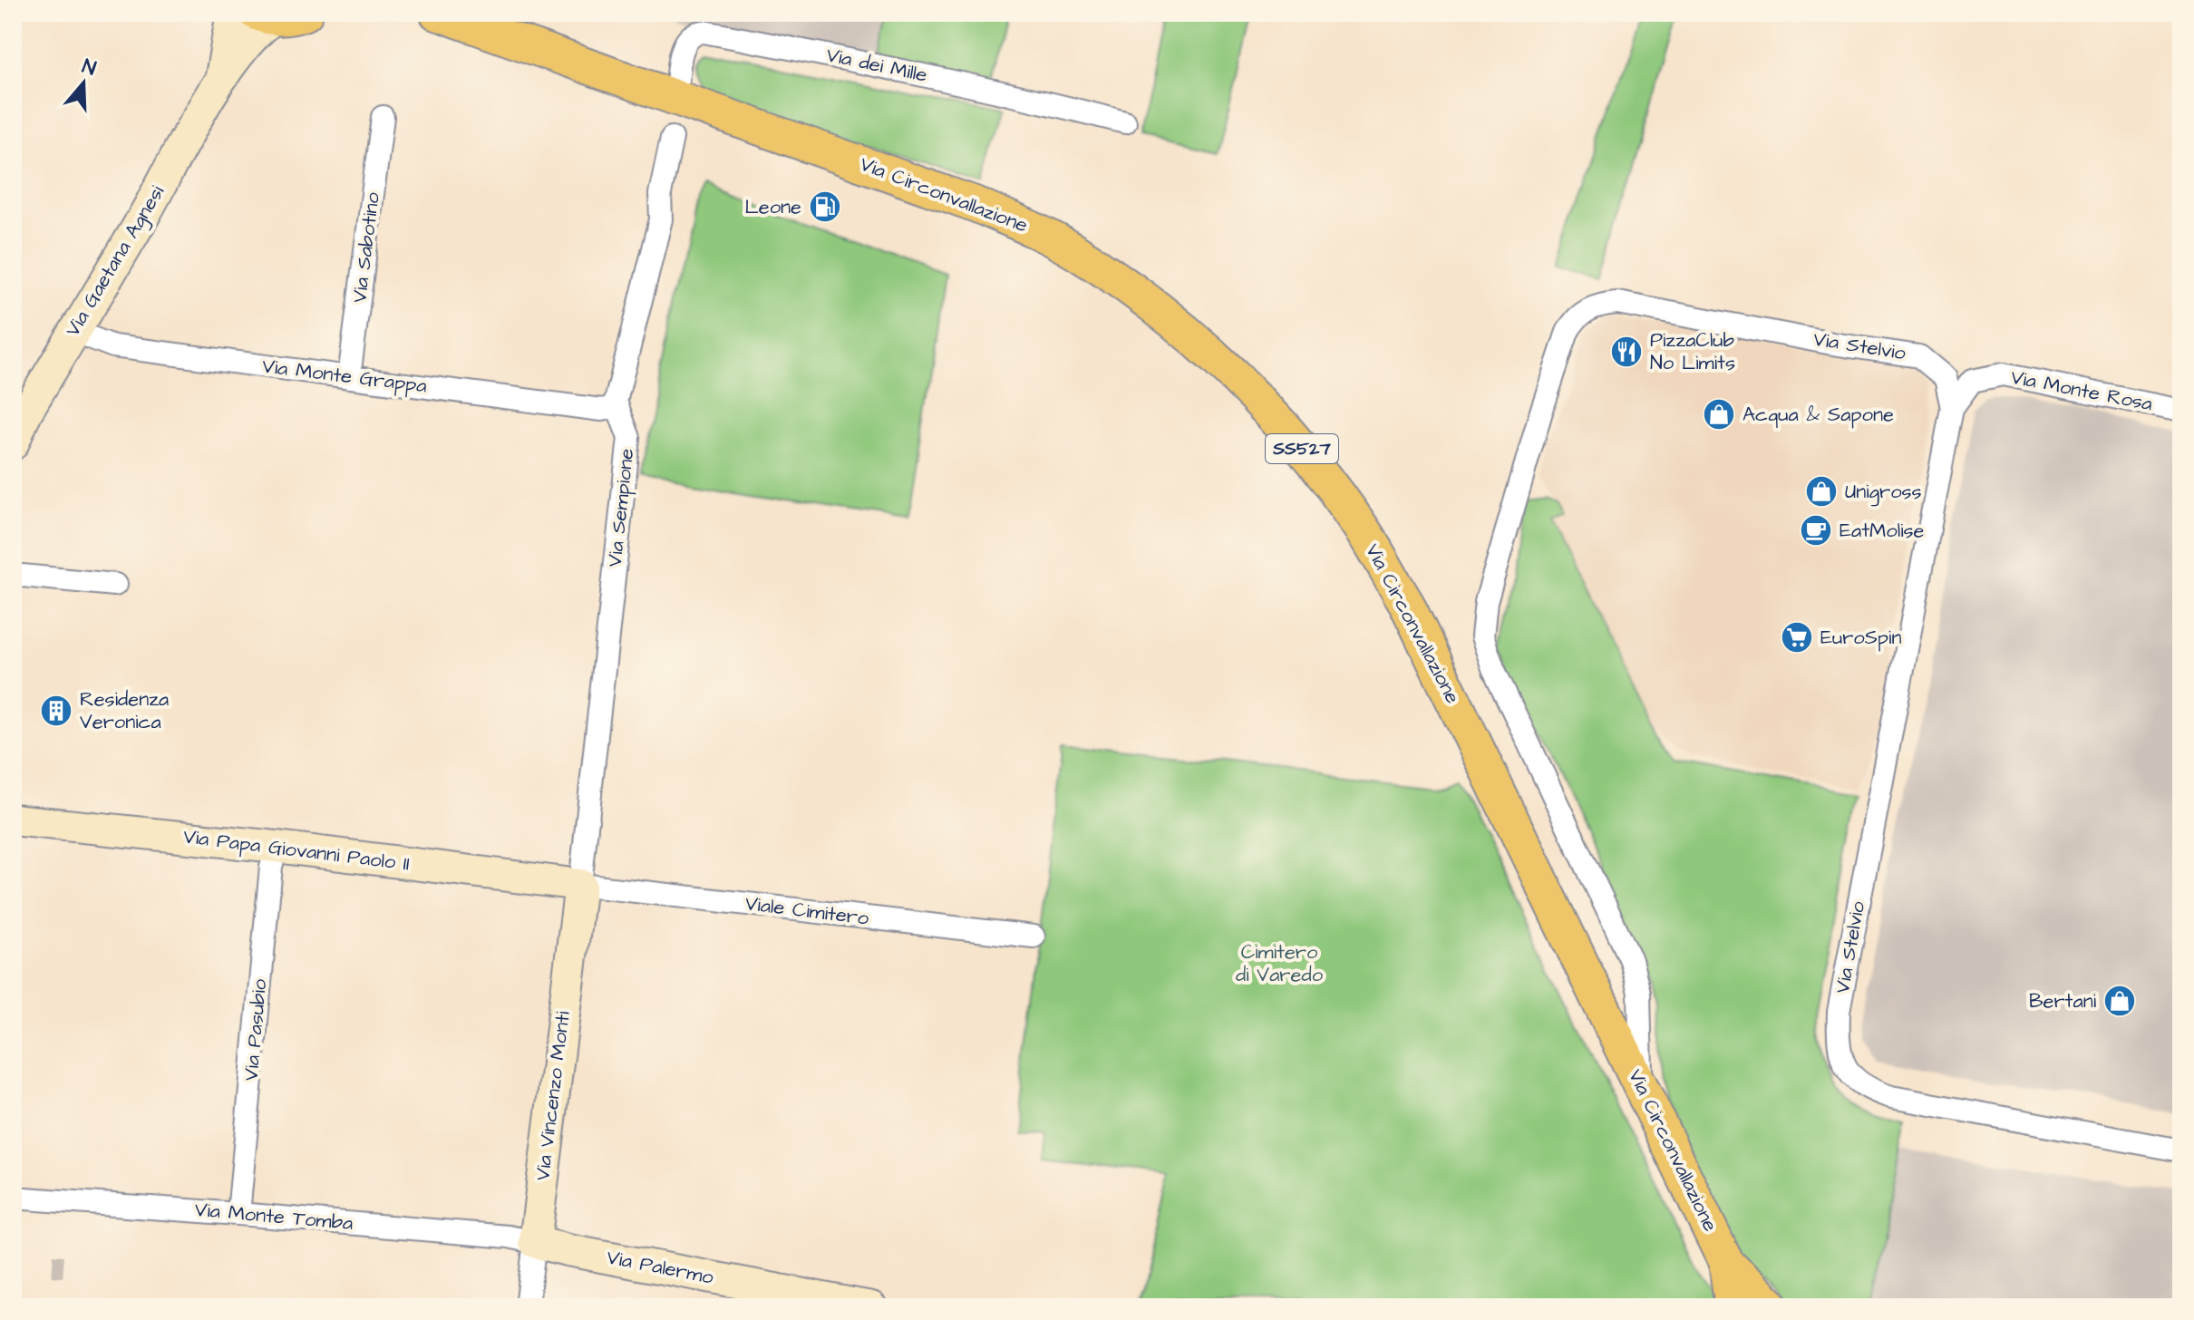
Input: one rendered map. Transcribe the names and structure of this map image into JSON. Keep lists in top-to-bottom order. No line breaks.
{"streets":{"main road":["Via Circonvallazione","SS527"],"street":["Via dei Mille","Via Sabotino","Via Gaetana Agnesi","Via Stelvio","Via Monte Grappa","Via Monte Rosa","Via Sempione","Via Papa Giovanni Paolo II","Viale Cimitero","Via Pasubio","Via Vincenzo Monti","Via Monte Tomba","Via Palermo"]},"crossings":[["Via dei Mille","Via Circonvallazione"],["Via Circonvallazione","Via Stelvio"],["Via Sabotino","Via Monte Grappa"],["Via Gaetana Agnesi","Via Monte Grappa"],["Via Stelvio","Via Monte Rosa"],["Via Monte Grappa","Via Sempione"],["Via Sempione","Via Papa Giovanni Paolo II"],["Via Sempione","Viale Cimitero"],["Via Sempione","Via Vincenzo Monti"],["Via Papa Giovanni Paolo II","Viale Cimitero"],["Via Papa Giovanni Paolo II","Via Pasubio"],["Via Papa Giovanni Paolo II","Via Vincenzo Monti"],["Viale Cimitero","Via Vincenzo Monti"],["Via Pasubio","Via Monte Tomba"],["Via Vincenzo Monti","Via Monte Tomba"],["Via Vincenzo Monti","Via Palermo"],["Via Monte Tomba","Via Palermo"]],"parks":["Cimitero di Varedo"],"places":{"fuel station":["Leone"],"restaurant":["PizzaClub No Limits"],"shop":["Acqua & Sapone","Unigross","Bertani"],"cafe":["EatMolise"],"supermarket":["EuroSpin"],"building":["Residenza Veronica"]},"north":"top"}
